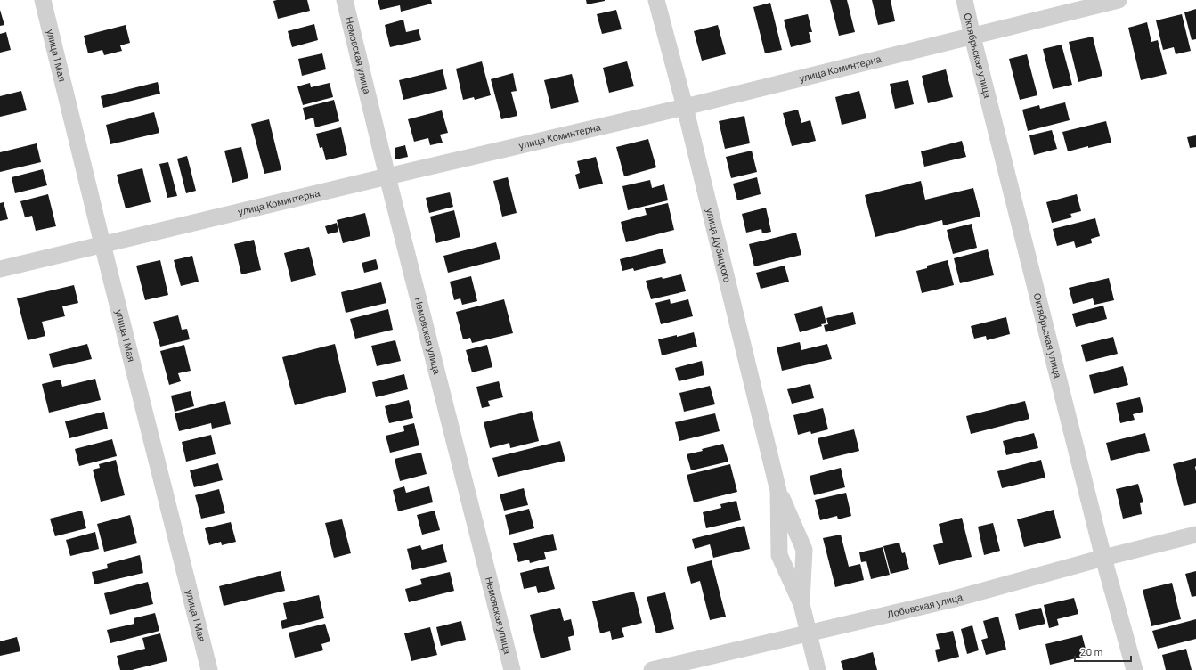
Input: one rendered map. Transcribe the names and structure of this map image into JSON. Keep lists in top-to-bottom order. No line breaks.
{"streets":{"street":["улица 1 Мая","Немовская улица","Октябрьская улица","улица Коминтерна","улица Дубицкого","Лобовская улица"]},"crossings":[["улица 1 Мая","улица Коминтерна"],["Немовская улица","улица Коминтерна"],["Октябрьская улица","улица Коминтерна"],["Октябрьская улица","Лобовская улица"],["улица Коминтерна","улица Дубицкого"],["улица Дубицкого","Лобовская улица"]],"scale_bar":"20 m"}
